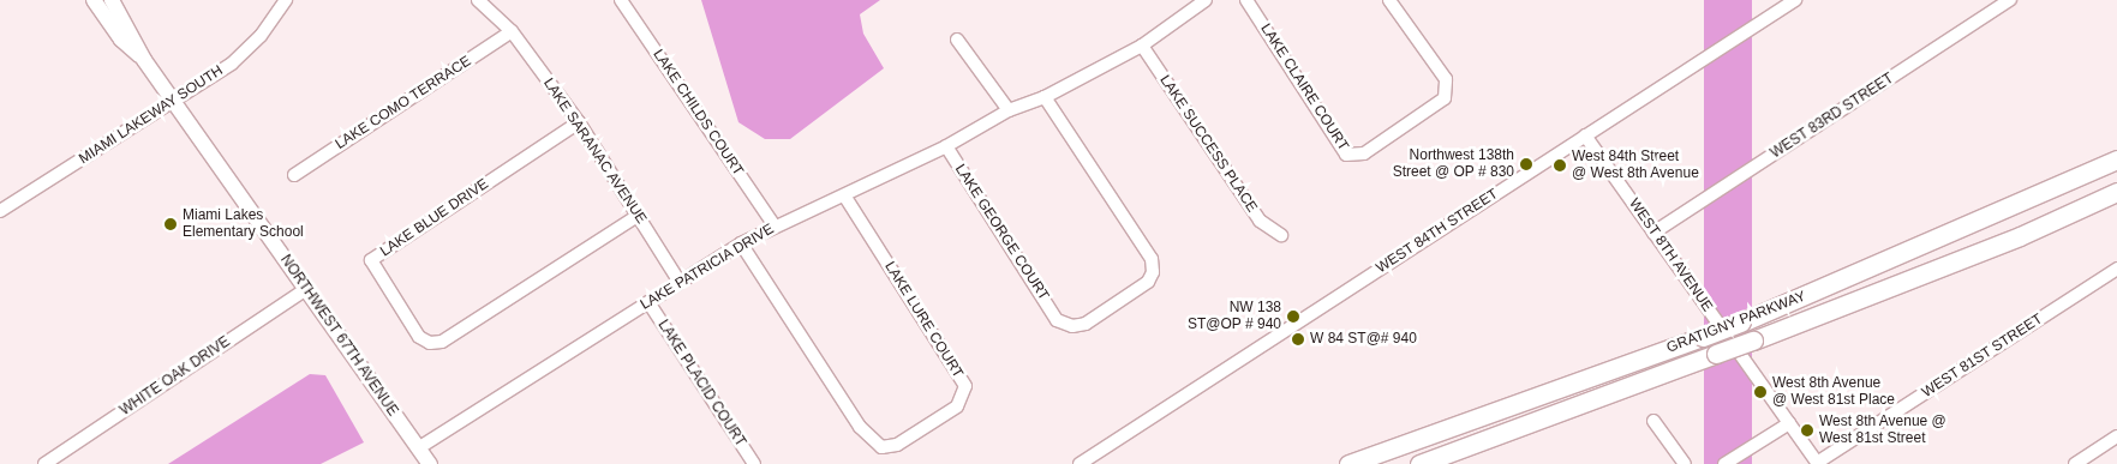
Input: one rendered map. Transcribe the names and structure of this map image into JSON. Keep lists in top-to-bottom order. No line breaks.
{"streets":{"highway":["GRATIGNY PARKWAY"],"main road":["NORTHWEST 67TH AVENUE"],"street":["LAKE CLAIRE COURT","LAKE COMO TERRACE","LAKE CHILDS COURT","MIAMI LAKEWAY SOUTH","WEST 83RD STREET","LAKE SUCCESS PLACE","LAKE SARANAC AVENUE","LAKE BLUE DRIVE","WEST 84TH STREET","LAKE GEORGE COURT","WEST 8TH AVENUE","LAKE PATRICIA DRIVE","LAKE LURE COURT","WEST 81ST STREET","WHITE OAK DRIVE","LAKE PLACID COURT"]},"crossings":[["LAKE COMO TERRACE","LAKE SARANAC AVENUE"],["LAKE CHILDS COURT","LAKE PATRICIA DRIVE"],["MIAMI LAKEWAY SOUTH","NORTHWEST 67TH AVENUE"],["WEST 83RD STREET","WEST 8TH AVENUE"],["LAKE SUCCESS PLACE","LAKE PATRICIA DRIVE"],["LAKE SARANAC AVENUE","LAKE BLUE DRIVE"],["LAKE SARANAC AVENUE","LAKE PATRICIA DRIVE"],["WEST 84TH STREET","WEST 8TH AVENUE"],["LAKE GEORGE COURT","LAKE PATRICIA DRIVE"],["WEST 8TH AVENUE","WEST 81ST STREET"],["LAKE PATRICIA DRIVE","LAKE LURE COURT"],["LAKE PATRICIA DRIVE","NORTHWEST 67TH AVENUE"],["LAKE PATRICIA DRIVE","LAKE PLACID COURT"],["NORTHWEST 67TH AVENUE","WHITE OAK DRIVE"]],"places":["Northwest 138th Street @ OP # 830","West 84th Street @ West 8th Avenue","Miami Lakes Elementary School","NW 138 ST@OP # 940","W 84 ST@# 940","West 8th Avenue @ West 81st Place","West 8th Avenue @ West 81st Street"]}
